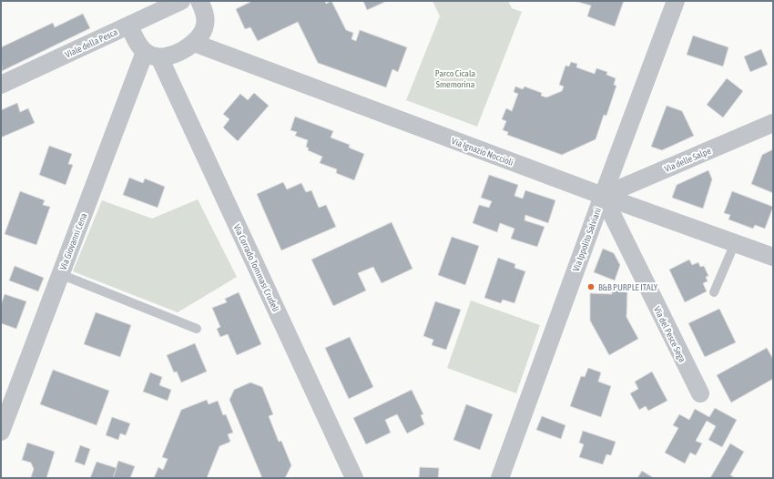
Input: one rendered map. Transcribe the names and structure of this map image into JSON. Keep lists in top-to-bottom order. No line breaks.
{"streets":{"street":["Viale della Pesca","Via Ignazio Noccioli","Via delle Salpe","Via Ippolito Salviani","Via Giovanni Cena","Via Corrado Tommasi Crudeli","Via del Pesce Sega"]},"crossings":[["Viale della Pesca","Via Corrado Tommasi Crudeli"],["Via Ignazio Noccioli","Via delle Salpe"],["Via Ignazio Noccioli","Via Ippolito Salviani"],["Via Ignazio Noccioli","Via del Pesce Sega"],["Via delle Salpe","Via Ippolito Salviani"],["Via delle Salpe","Via del Pesce Sega"],["Via Ippolito Salviani","Via del Pesce Sega"],["Via Giovanni Cena","Via Corrado Tommasi Crudeli"]],"parks":["Parco Cicala Smemorina"],"places":["B&B PURPLE ITALY"]}
